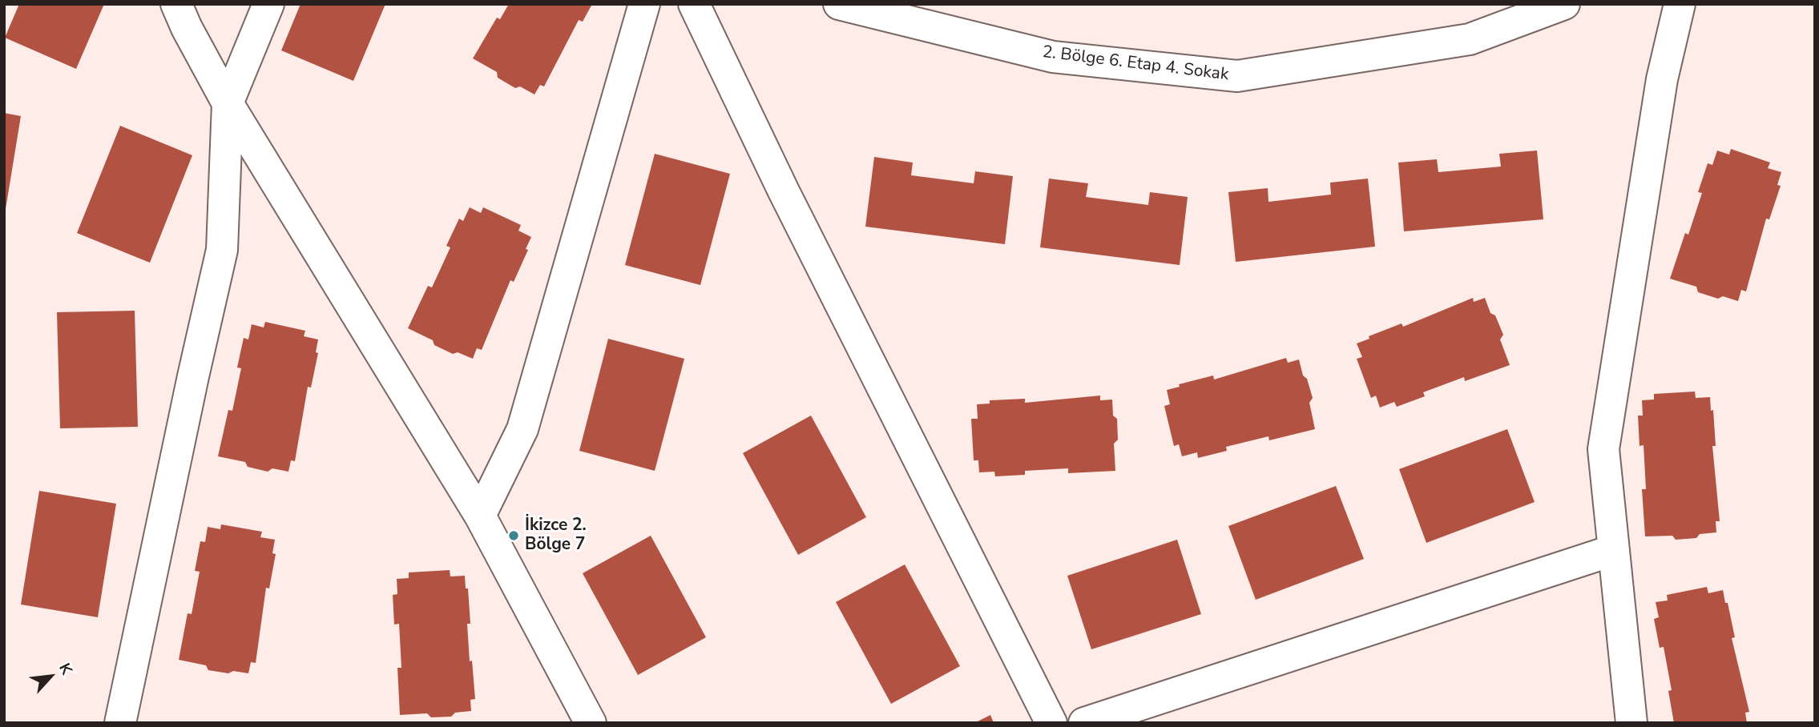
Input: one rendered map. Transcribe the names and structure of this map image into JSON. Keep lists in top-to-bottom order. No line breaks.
{"streets":{"street":["2. Bölge 6. Etap 4. Sokak"]},"places":["İkizce 2. Bölge 7"],"north":"top right"}
